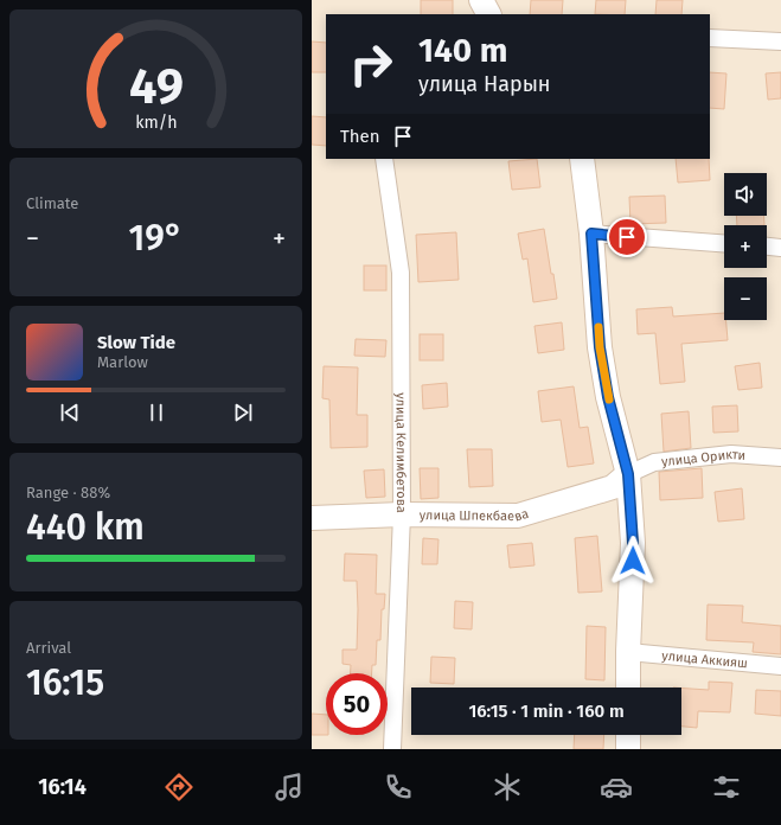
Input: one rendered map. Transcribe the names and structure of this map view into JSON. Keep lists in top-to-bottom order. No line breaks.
{"streets":{"main road":["улица Шпекбаева"],"street":["улица Келимбетова","улица Орикти","улица Аккияш"]},"crossings":[["улица Келимбетова","улица Шпекбаева"],["улица Орикти","улица Шпекбаева"]],"page":{"turn":["140 m","улица Нарын"],"then":"Then","tile":["Climate",["Range · 88%","440 km"],["Arrival","16:15"]],"map_buttons":["+","−"],"heat":["−","19°","+"],"song":["Slow Tide","Marlow"],"limit":"50","trip":"16:15 · 1 min · 160 m","tabs":"16:14","gauge":["49","km/h"]}}
